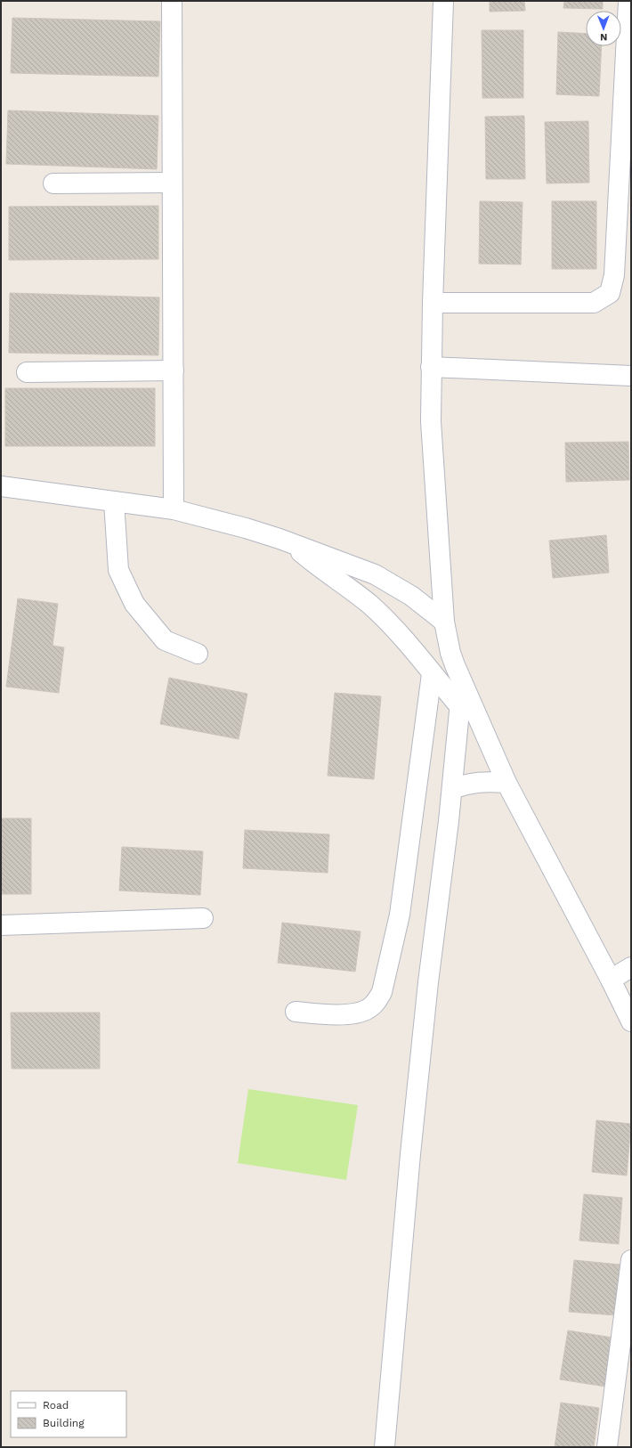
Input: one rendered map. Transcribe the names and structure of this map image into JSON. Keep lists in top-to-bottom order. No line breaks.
{"legend":["Road","Building"],"north":"bottom"}
